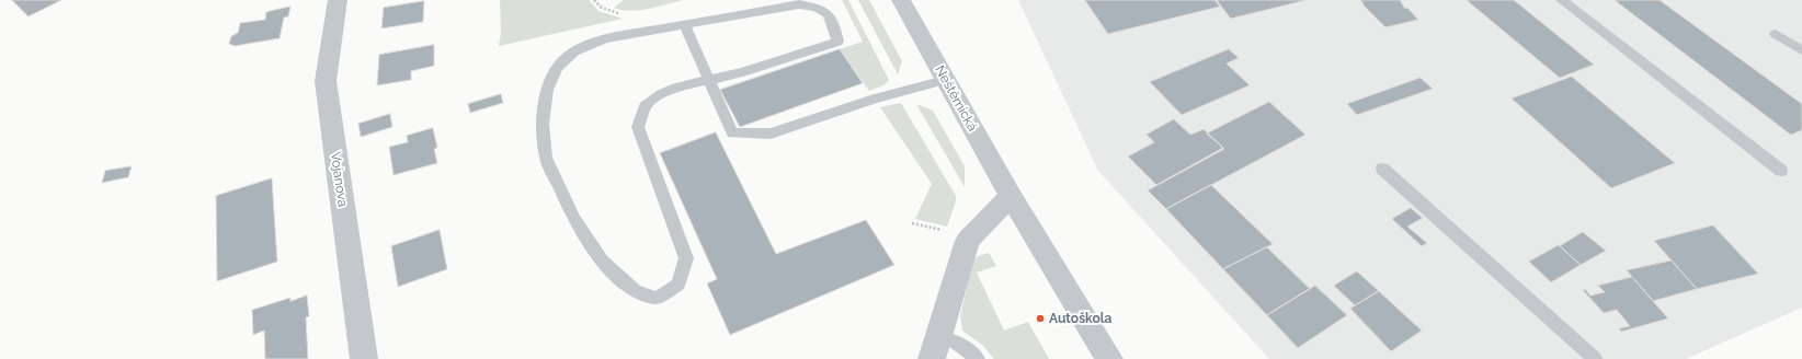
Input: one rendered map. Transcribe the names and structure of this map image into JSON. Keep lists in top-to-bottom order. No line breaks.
{"streets":{"street":["Neštěmická","Vojanova"]},"places":["Autoškola"]}
